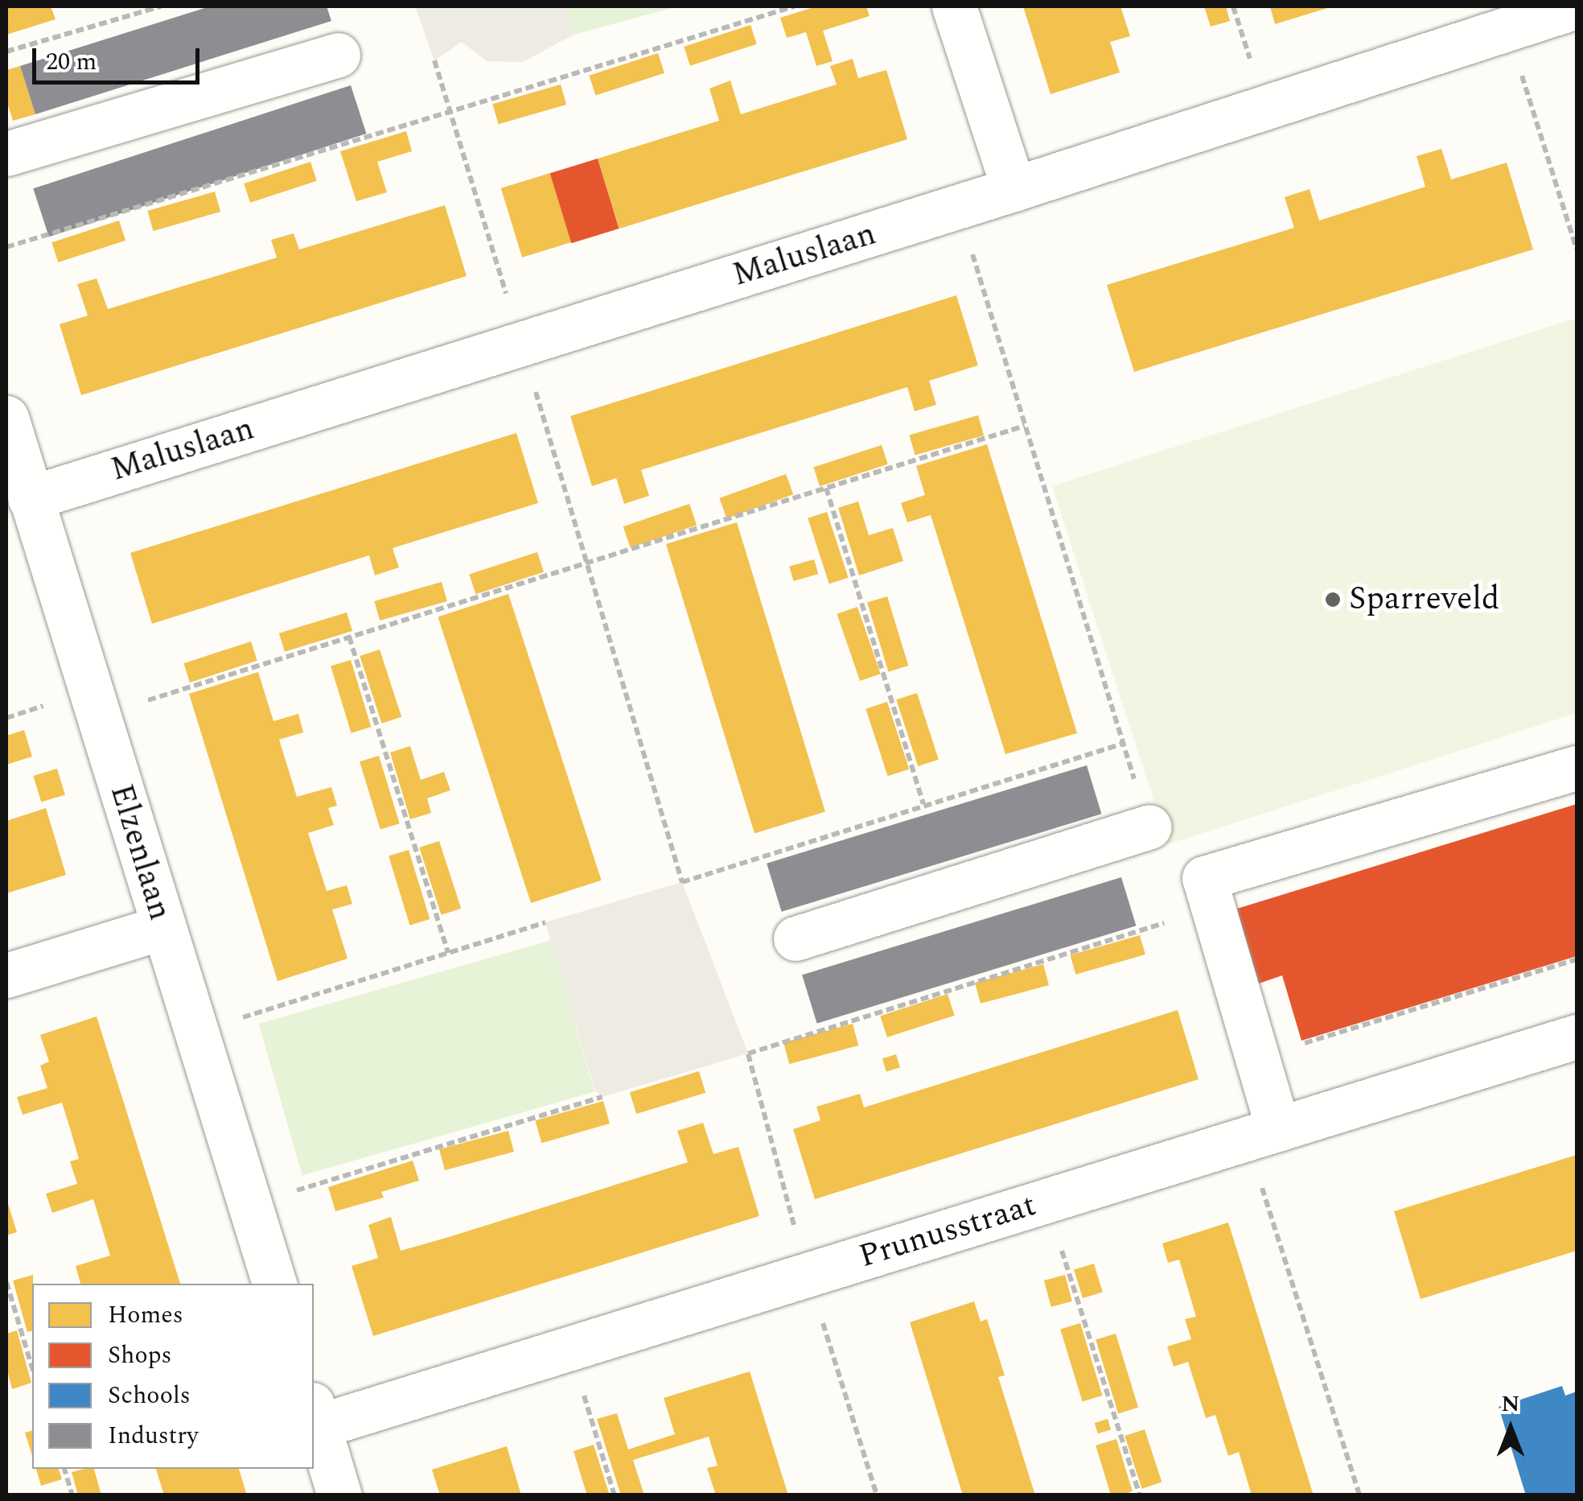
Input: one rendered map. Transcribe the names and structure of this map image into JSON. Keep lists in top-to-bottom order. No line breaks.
{"streets":{"street":["Maluslaan","Elzenlaan","Prunusstraat"]},"crossings":[["Maluslaan","Elzenlaan"]],"places":["Sparreveld"],"legend":["Homes","Shops","Schools","Industry"],"scale_bar":"20 m","north":"top"}
